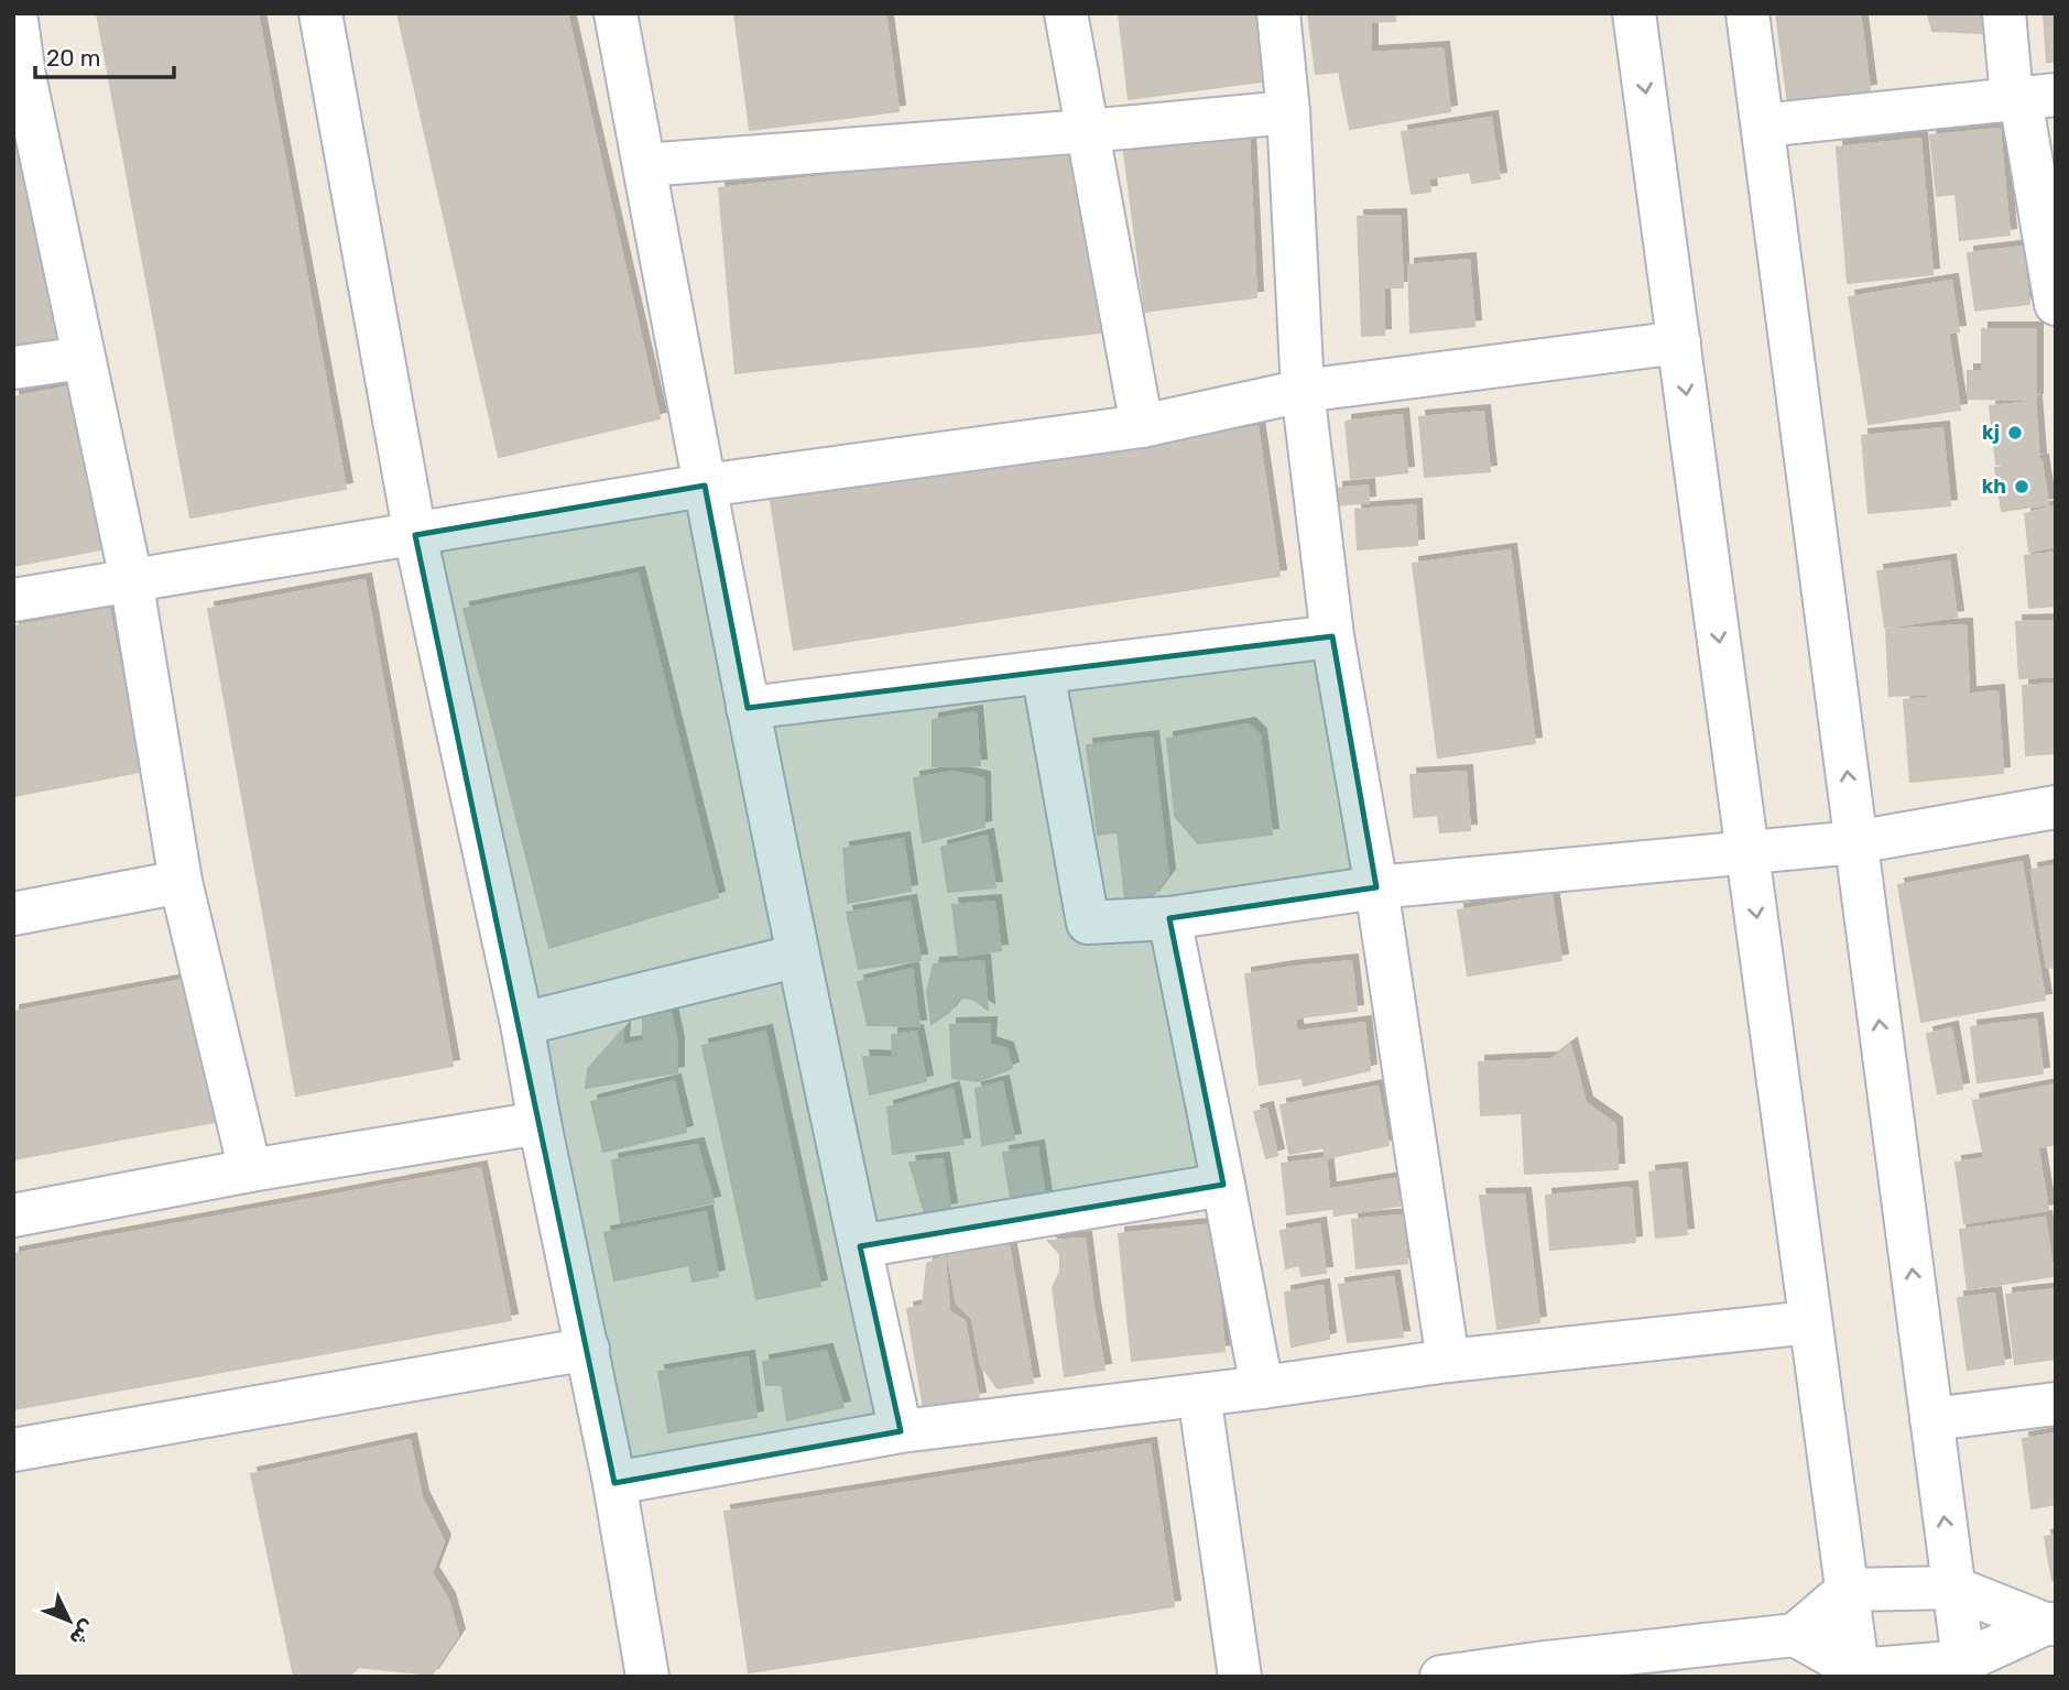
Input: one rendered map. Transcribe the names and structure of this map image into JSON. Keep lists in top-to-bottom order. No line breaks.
{"places":["kj","kh"],"scale_bar":"20 m","north":"bottom right"}
